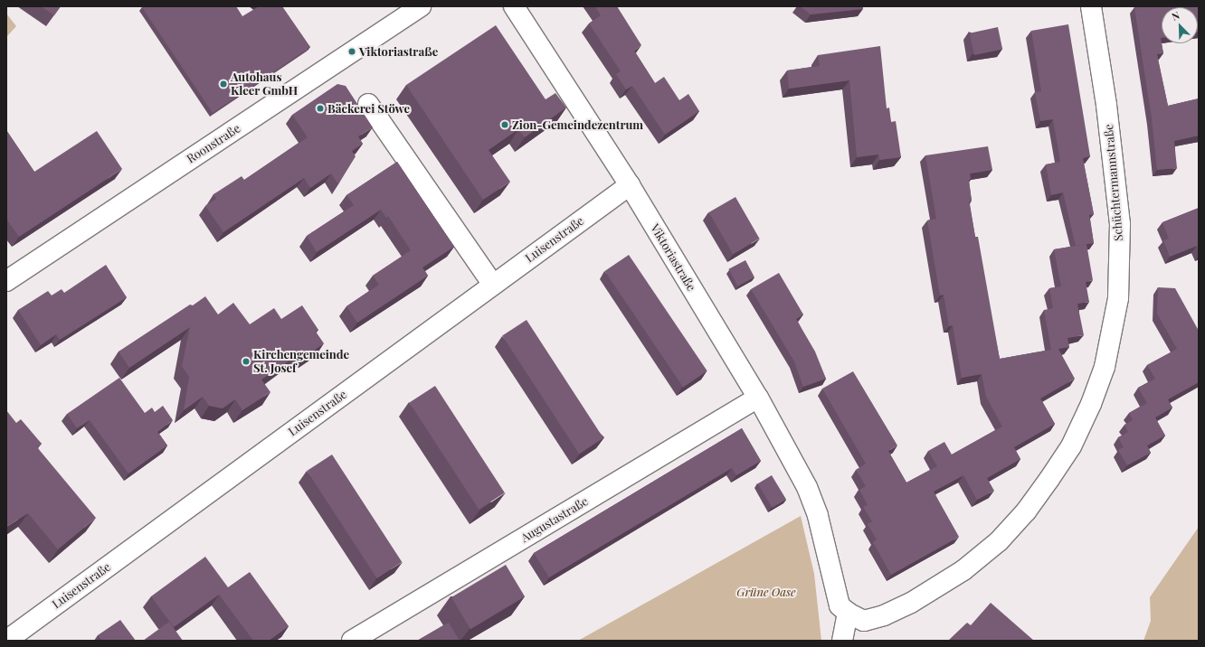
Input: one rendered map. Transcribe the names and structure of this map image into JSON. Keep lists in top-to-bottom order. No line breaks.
{"streets":{"street":["Roonstraße","Schüchtermannstraße","Luisenstraße","Viktoriastraße","Augustastraße"]},"crossings":[["Schüchtermannstraße","Viktoriastraße"],["Luisenstraße","Viktoriastraße"],["Viktoriastraße","Augustastraße"]],"parks":["Grüne Oase"],"places":["Viktoriastraße","Autohaus Kleer GmbH","Bäckerei Stöwe","Zion-Gemeindezentrum","Kirchengemeinde St. Josef"],"north":"top left"}
